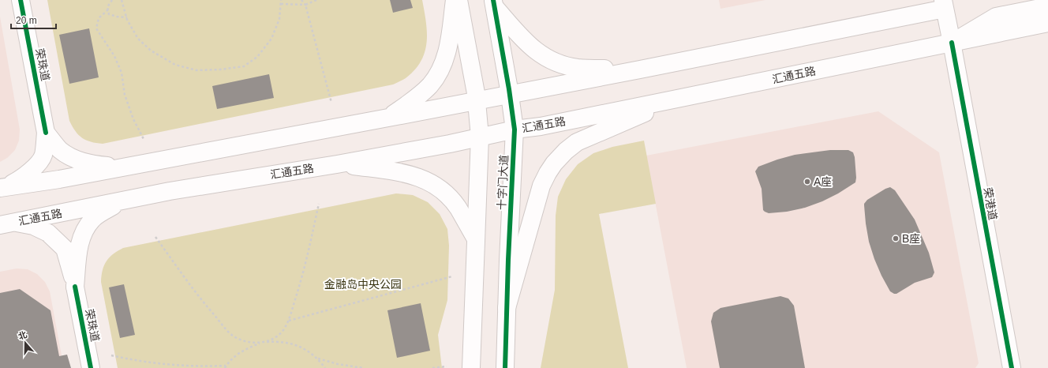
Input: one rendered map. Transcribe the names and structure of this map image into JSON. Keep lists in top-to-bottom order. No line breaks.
{"streets":{"main road":["荣珠道","汇通五路","十字门大道","荣港道"]},"crossings":[["汇通五路","十字门大道"],["汇通五路","荣港道"]],"parks":["金融岛中央公园"],"places":["A座","B座"],"scale_bar":"20 m","north":"top"}
